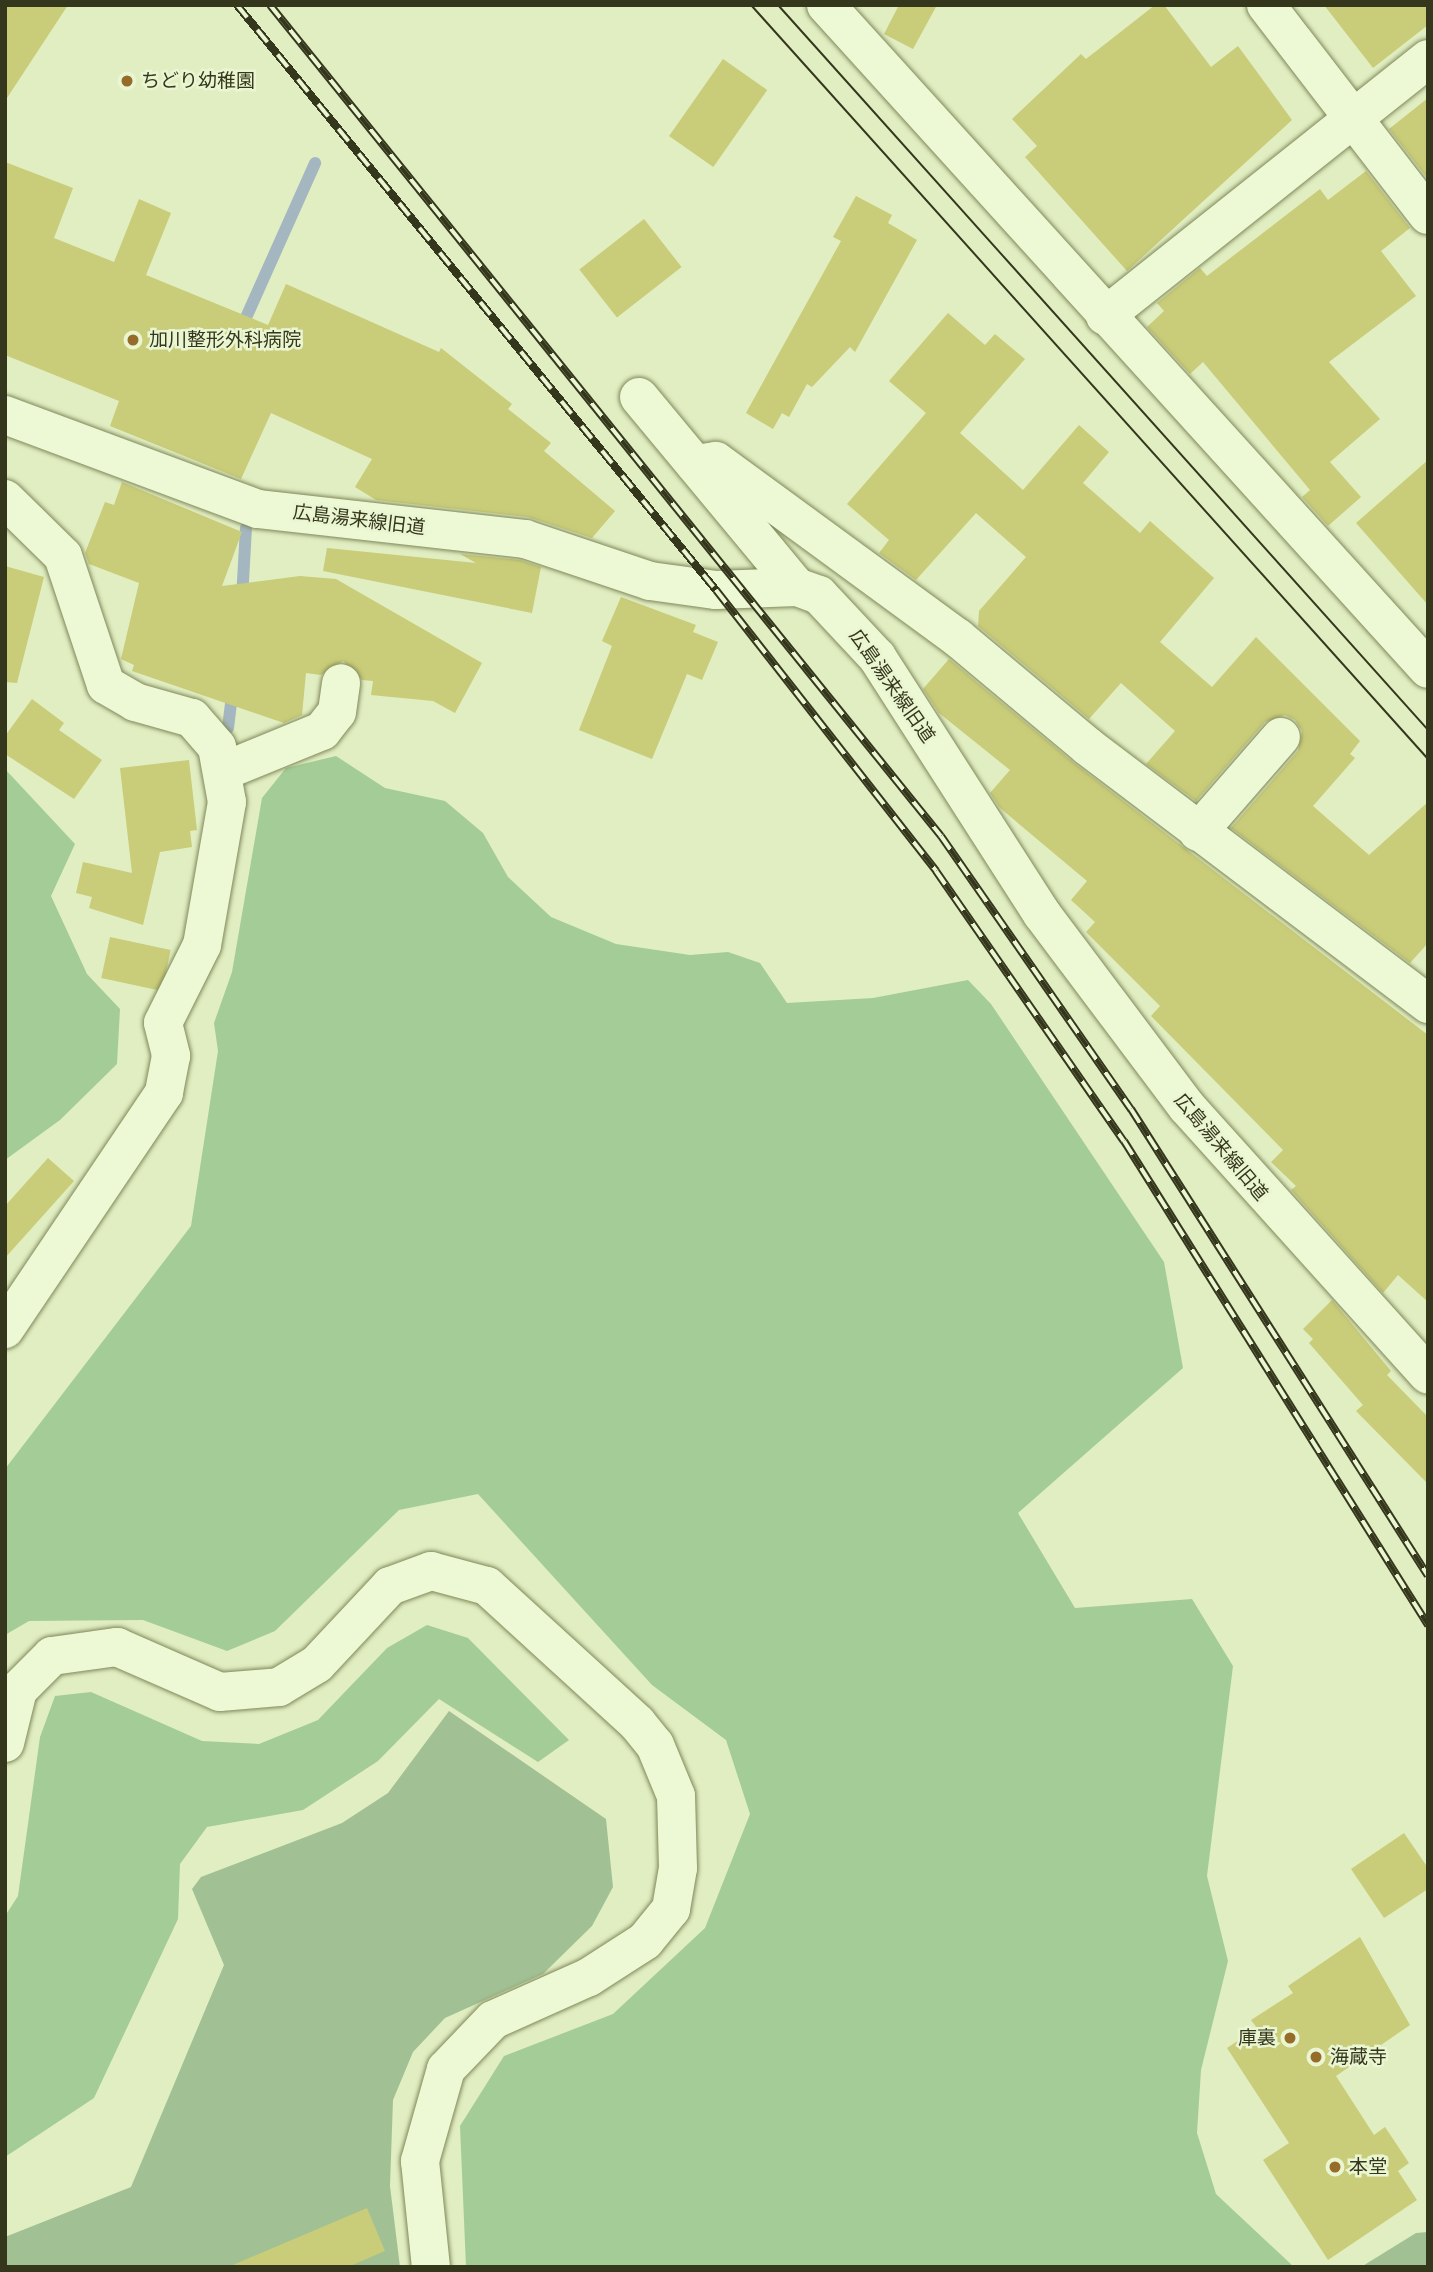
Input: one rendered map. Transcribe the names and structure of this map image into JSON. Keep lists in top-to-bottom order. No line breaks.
{"streets":{"street":["広島湯来線旧道"]},"places":["ちどり幼稚園","加川整形外科病院","庫裏","海蔵寺","本堂"]}
